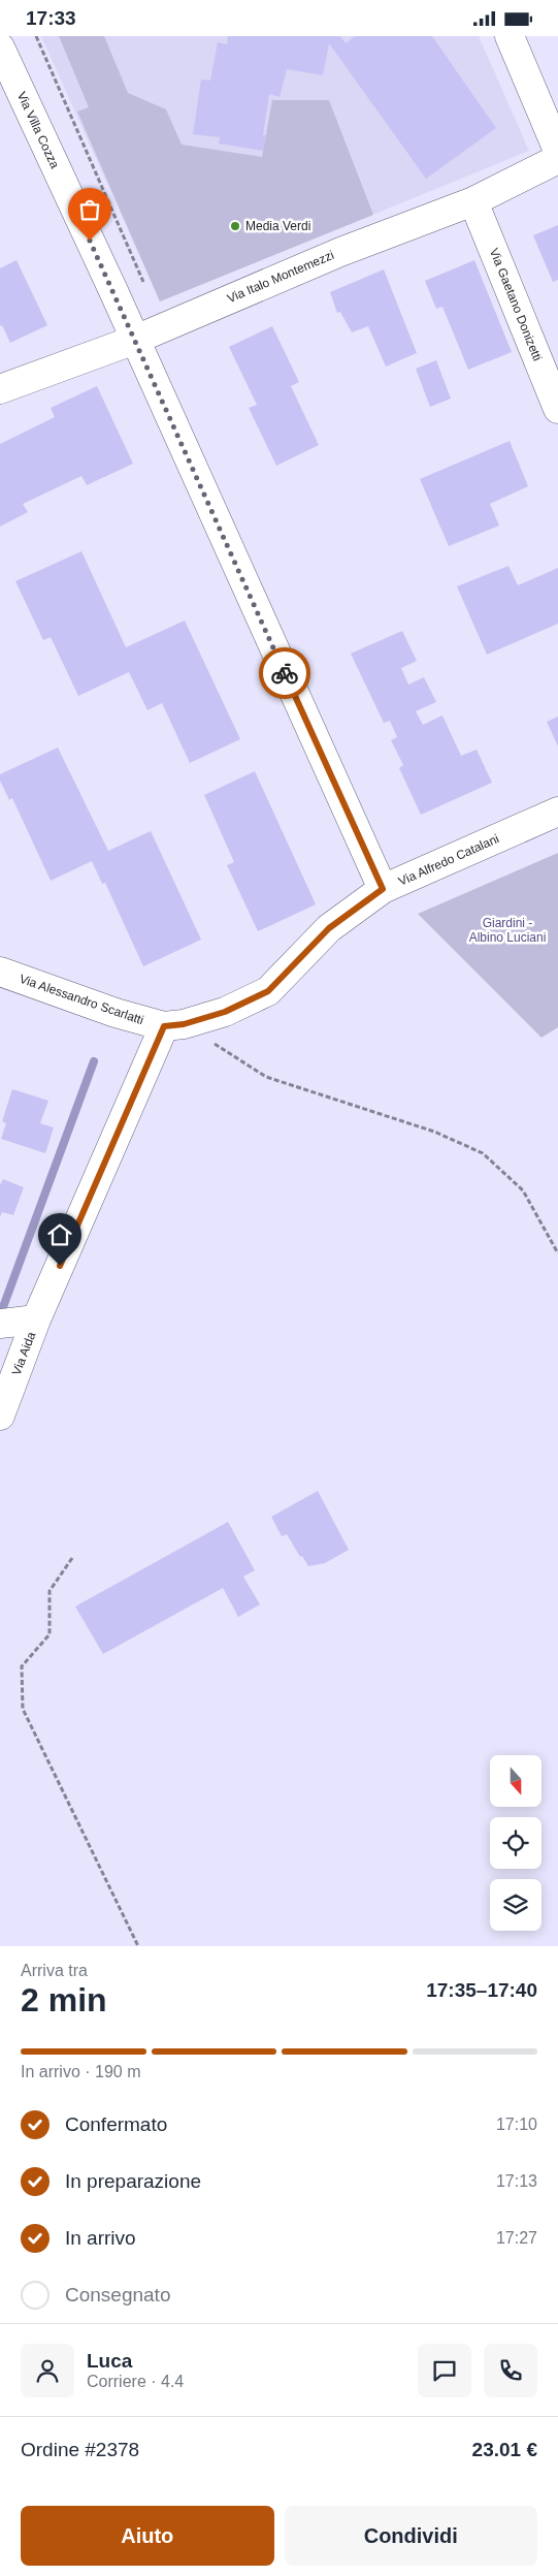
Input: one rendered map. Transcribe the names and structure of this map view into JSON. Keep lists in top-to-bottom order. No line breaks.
{"streets":{"street":["Via Villa Cozza","Via Italo Montemezzi","Via Gaetano Donizetti","Via Alfredo Catalani","Via Alessandro Scarlatti","Via Aida"]},"crossings":[["Via Villa Cozza","Via Italo Montemezzi"],["Via Villa Cozza","Via Alfredo Catalani"],["Via Italo Montemezzi","Via Gaetano Donizetti"],["Via Alfredo Catalani","Via Alessandro Scarlatti"],["Via Alfredo Catalani","Via Aida"],["Via Alessandro Scarlatti","Via Aida"]],"parks":["Giardini - Albino Luciani"],"places":["Media Verdi"],"north":"bottom","page":{"status":"17:33","heading":["2 min","Arriva tra","17:35–17:40"],"panel":["Luca","Corriere · 4.4","Ordine #2378","23.01 €"],"bar":"In arrivo · 190 m","list":[["Confermato","17:10"],["In preparazione","17:13"],["In arrivo","17:27"],"Consegnato"],"buttons":["Aiuto","Condividi"]}}
